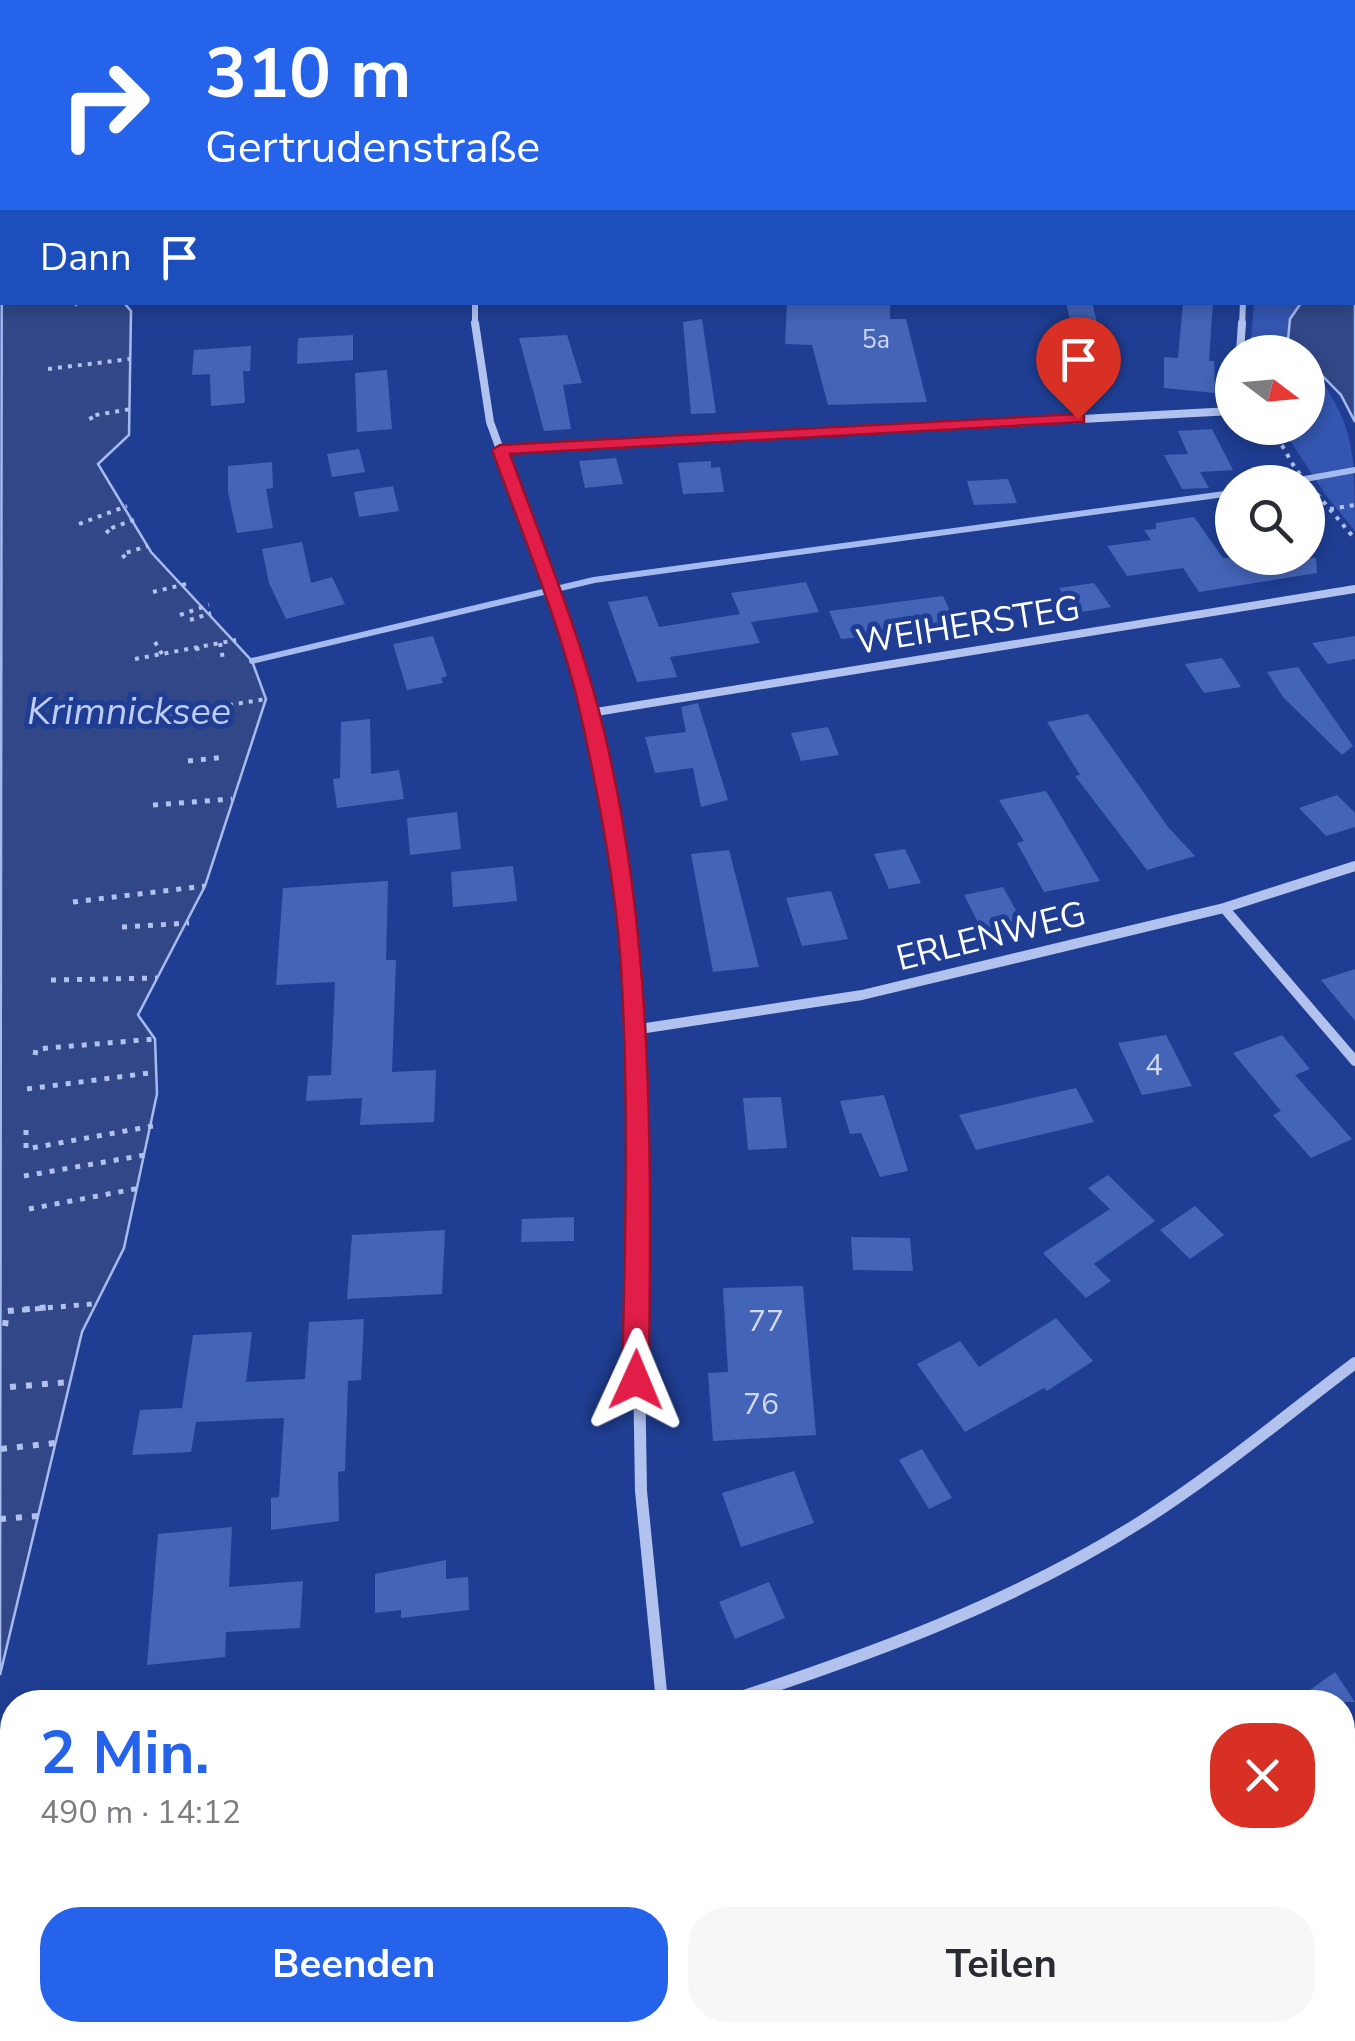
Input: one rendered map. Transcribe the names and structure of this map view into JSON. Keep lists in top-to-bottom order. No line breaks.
{"streets":{"street":["WEIHERSTEG","ERLENWEG"]},"water":["Krimnicksee"],"house_numbers":["5a","4","77","76"],"north":"right","page":{"turn":["310 m","Gertrudenstraße"],"then":"Dann","heading":["2 Min.","490 m · 14:12"],"buttons":["Beenden","Teilen"]}}
